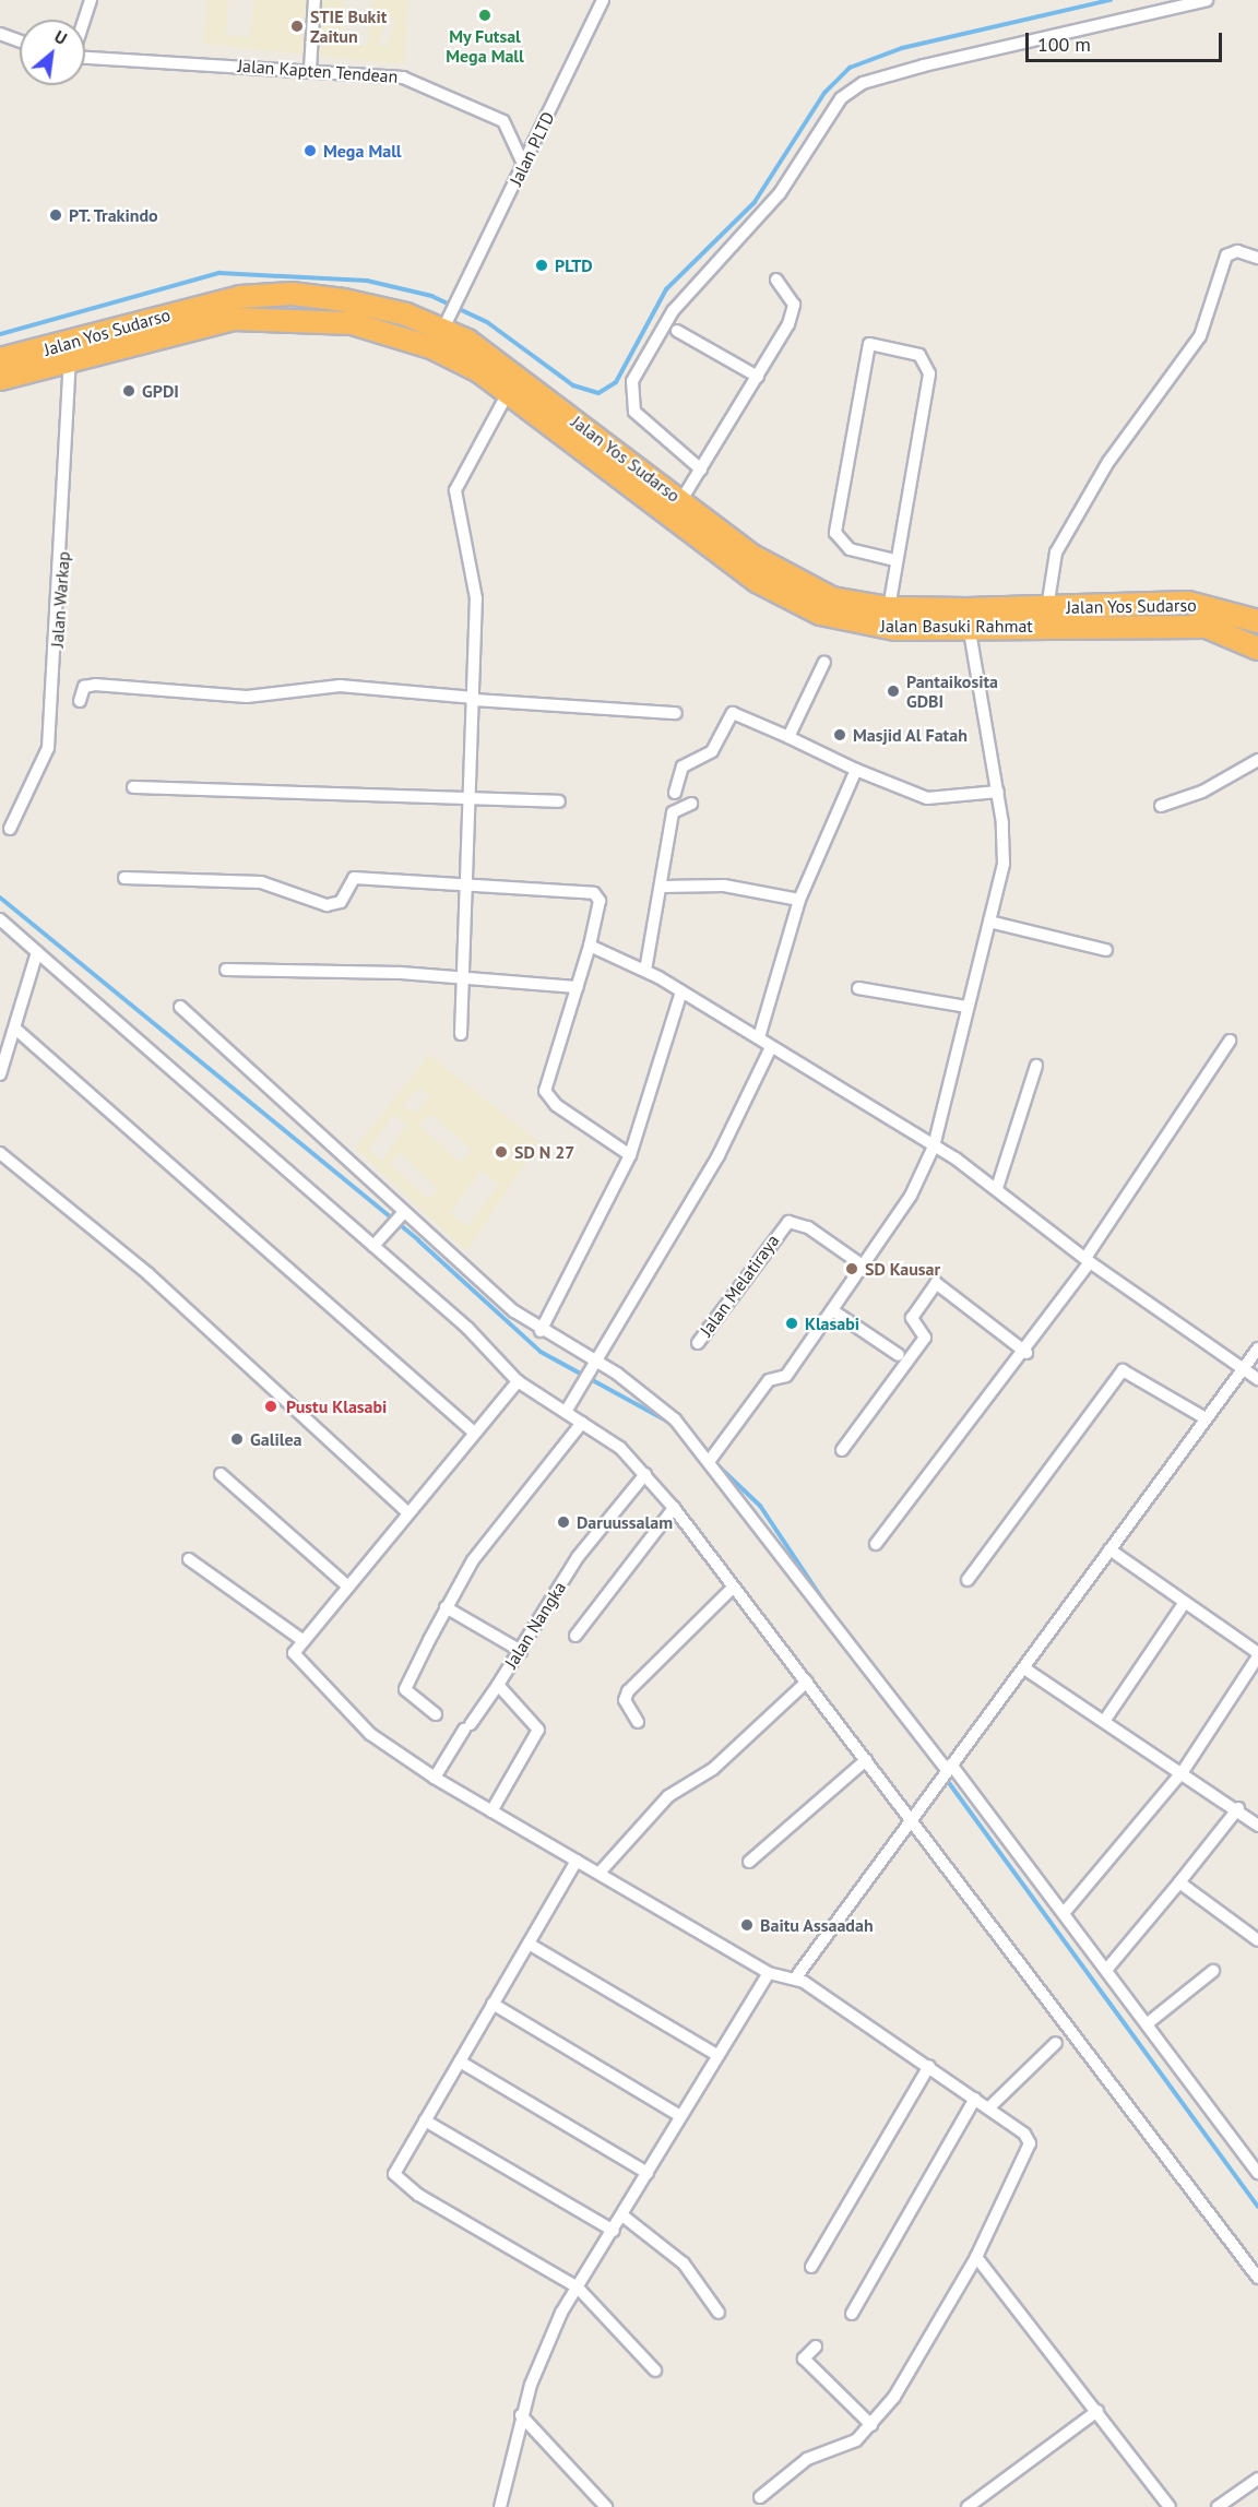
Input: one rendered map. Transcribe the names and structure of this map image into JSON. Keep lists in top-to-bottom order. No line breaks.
{"streets":{"highway":["Jalan Yos Sudarso","Jalan Basuki Rahmat"],"street":["Jalan Kapten Tendean","Jalan PLTD","Jalan Warkap","Jalan Melatiraya","Jalan Nangka"]},"crossings":[["Jalan Kapten Tendean","Jalan PLTD"],["Jalan PLTD","Jalan Yos Sudarso"],["Jalan PLTD","Jalan Basuki Rahmat"],["Jalan Yos Sudarso","Jalan Basuki Rahmat"],["Jalan Warkap","Jalan Basuki Rahmat"]],"places":["My Futsal Mega Mall","STIE Bukit Zaitun","Mega Mall","PT. Trakindo","PLTD","GPDI","Pantaikosita GDBI","Masjid Al Fatah","SD N 27","SD Kausar","Klasabi","Pustu Klasabi","Galilea","Daruussalam","Baitu Assaadah"],"scale_bar":"100 m","north":"top right"}
